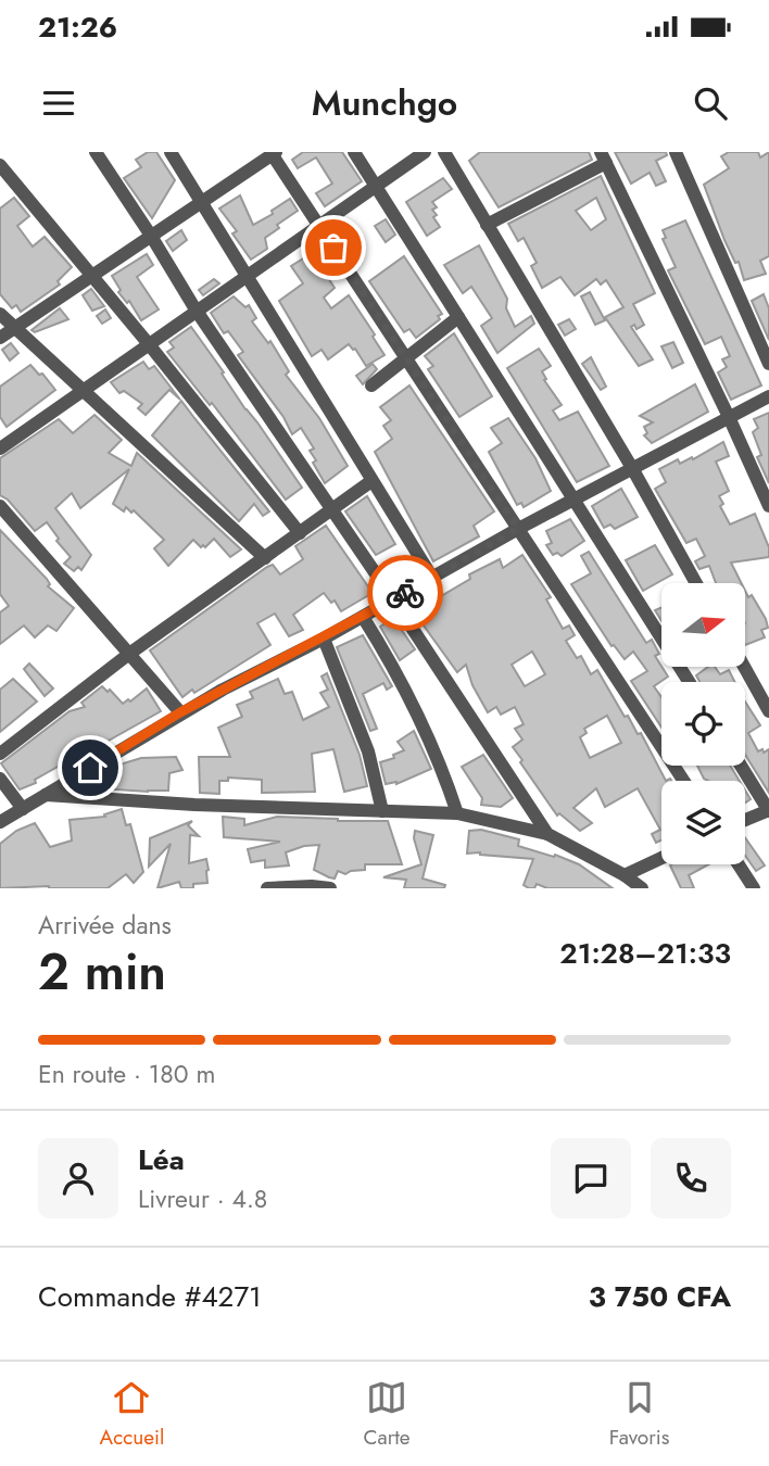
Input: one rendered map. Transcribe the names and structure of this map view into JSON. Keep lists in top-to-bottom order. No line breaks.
{"north":"right","page":{"status":"21:26","header":"Munchgo","heading":["2 min","Arrivée dans","21:28–21:33"],"panel":["Léa","Livreur · 4.8","Commande #4271","3 750 CFA"],"bar":"En route · 180 m","tabs":["Accueil","Carte","Favoris"]}}
